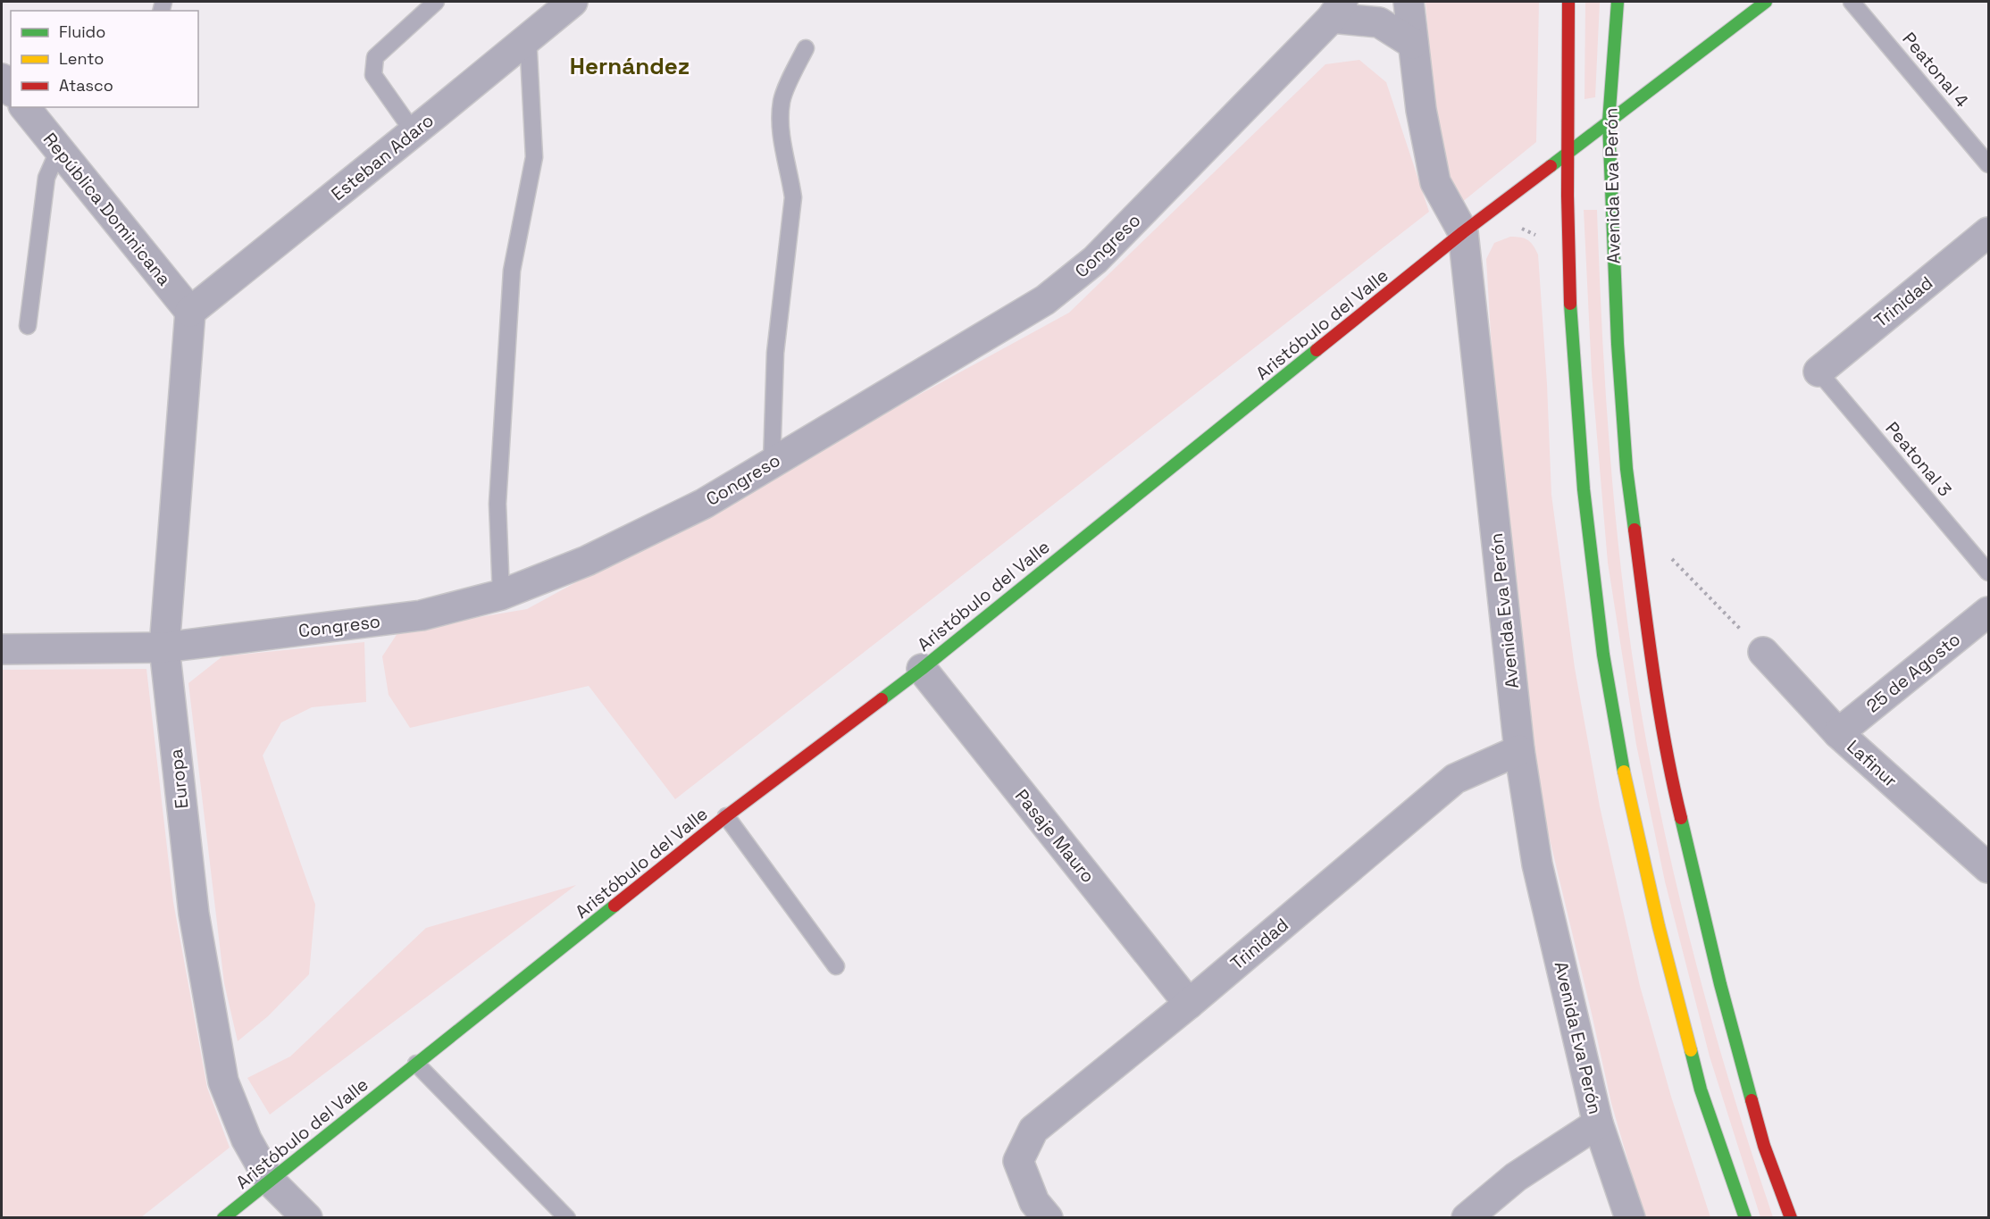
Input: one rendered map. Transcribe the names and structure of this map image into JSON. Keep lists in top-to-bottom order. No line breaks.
{"streets":{"main road":["Avenida Eva Perón","Aristóbulo del Valle"],"street":["Esteban Adaro","República Dominicana","Congreso","Trinidad","25 de Agosto","Lafinur","Europa","Pasaje Mauro"],"lane":["Peatonal 4","Peatonal 3"]},"crossings":[["Esteban Adaro","República Dominicana"],["Esteban Adaro","Europa"],["Avenida Eva Perón","Trinidad"],["Avenida Eva Perón","Aristóbulo del Valle"],["República Dominicana","Europa"],["Congreso","Europa"],["Trinidad","Peatonal 3"],["Trinidad","Pasaje Mauro"],["Aristóbulo del Valle","Europa"],["Aristóbulo del Valle","Pasaje Mauro"],["25 de Agosto","Lafinur"]],"districts":["Hernández"],"legend":["Fluido","Lento","Atasco"]}
